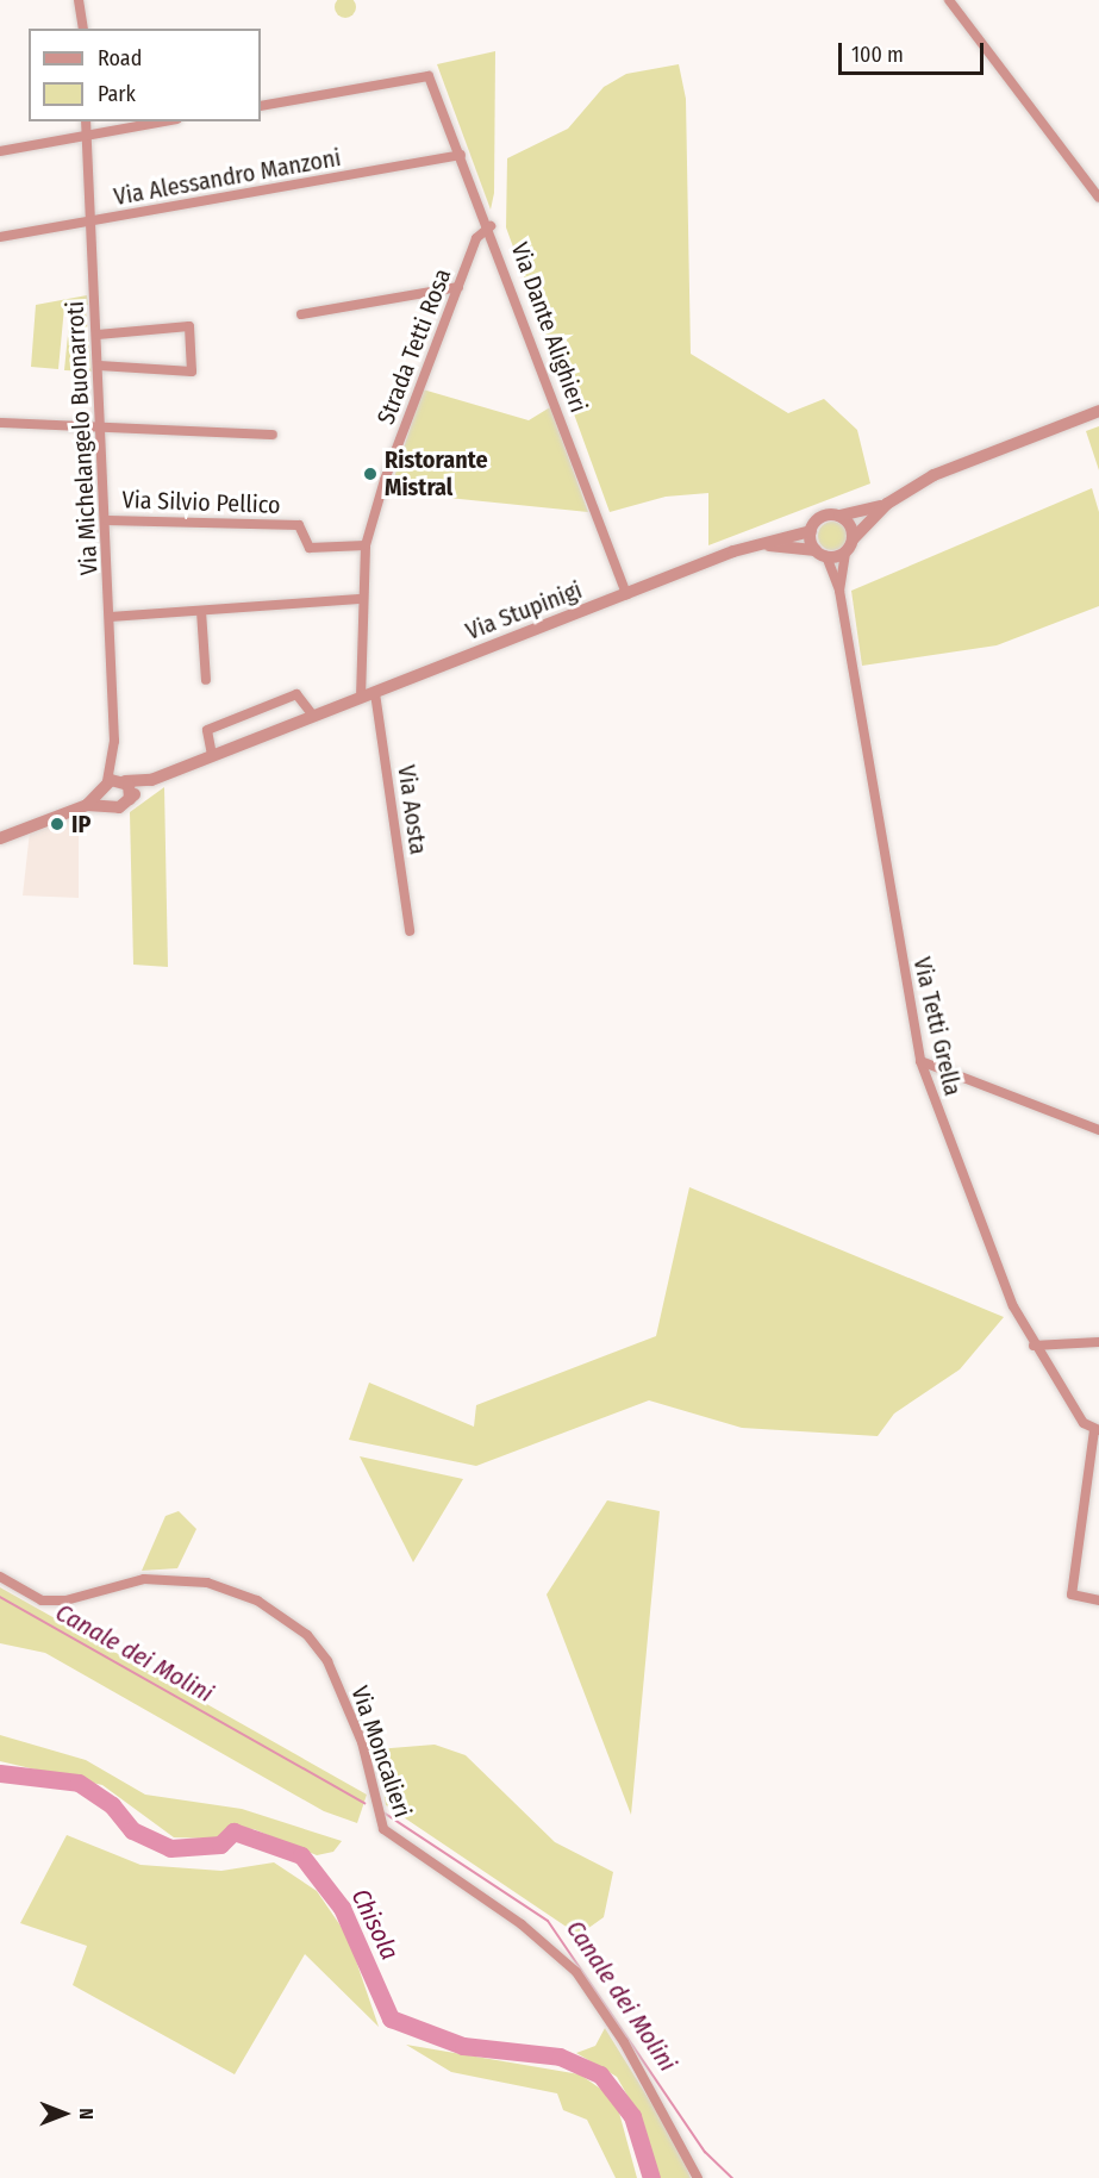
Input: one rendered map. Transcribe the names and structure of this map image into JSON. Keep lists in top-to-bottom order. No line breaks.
{"streets":{"street":["Via Alessandro Manzoni","Via Dante Alighieri","Strada Tetti Rosa","Via Michelangelo Buonarroti","Via Silvio Pellico","Via Stupinigi","Via Aosta","Via Tetti Grella","Via Moncalieri"]},"crossings":[["Via Alessandro Manzoni","Via Dante Alighieri"],["Via Alessandro Manzoni","Via Michelangelo Buonarroti"],["Via Dante Alighieri","Strada Tetti Rosa"],["Via Dante Alighieri","Via Stupinigi"],["Strada Tetti Rosa","Via Silvio Pellico"],["Strada Tetti Rosa","Via Stupinigi"],["Via Michelangelo Buonarroti","Via Silvio Pellico"],["Via Michelangelo Buonarroti","Via Stupinigi"],["Via Stupinigi","Via Aosta"],["Via Stupinigi","Via Tetti Grella"]],"water":["Canale dei Molini","Chisola"],"places":["Ristorante Mistral","IP"],"legend":["Road","Park"],"scale_bar":"100 m","north":"right"}
